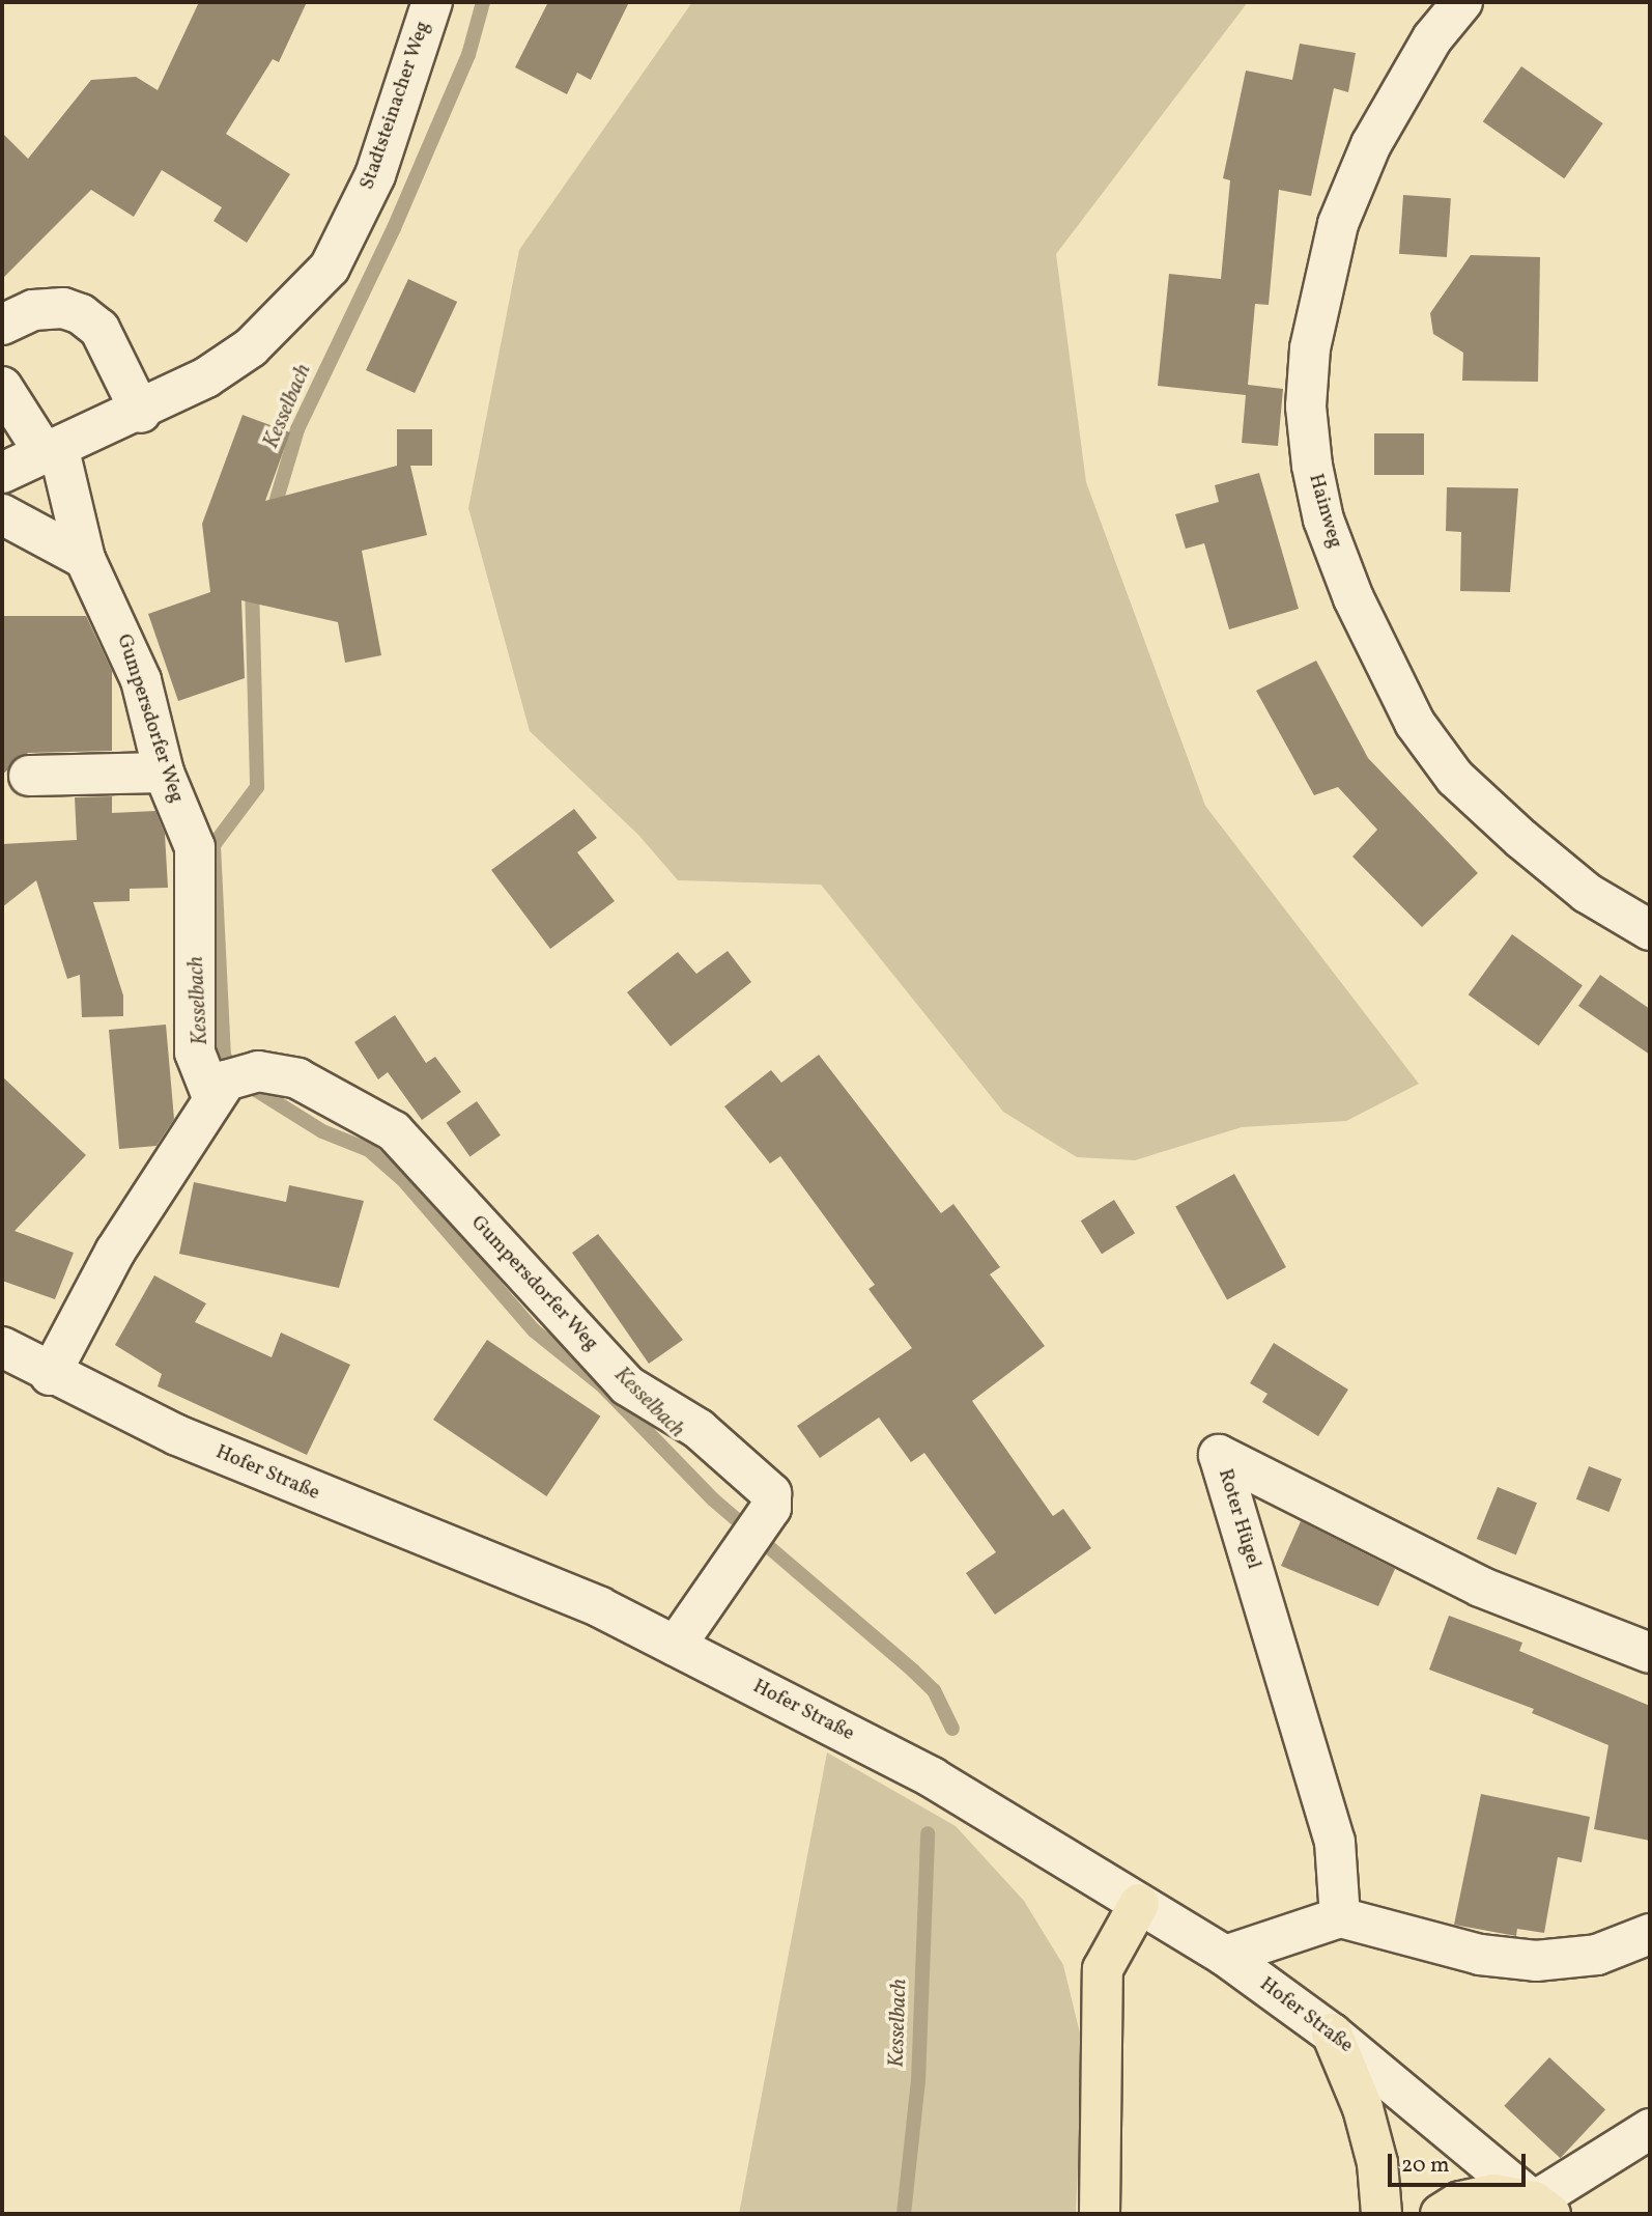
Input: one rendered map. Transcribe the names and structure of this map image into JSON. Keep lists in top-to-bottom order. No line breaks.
{"streets":{"street":["Stadtsteinacher Weg","Hainweg","Gumpersdorfer Weg","Hofer Straße","Roter Hügel"]},"crossings":[["Stadtsteinacher Weg","Gumpersdorfer Weg"],["Gumpersdorfer Weg","Hofer Straße"]],"water":["Kesselbach"],"scale_bar":"20 m"}
